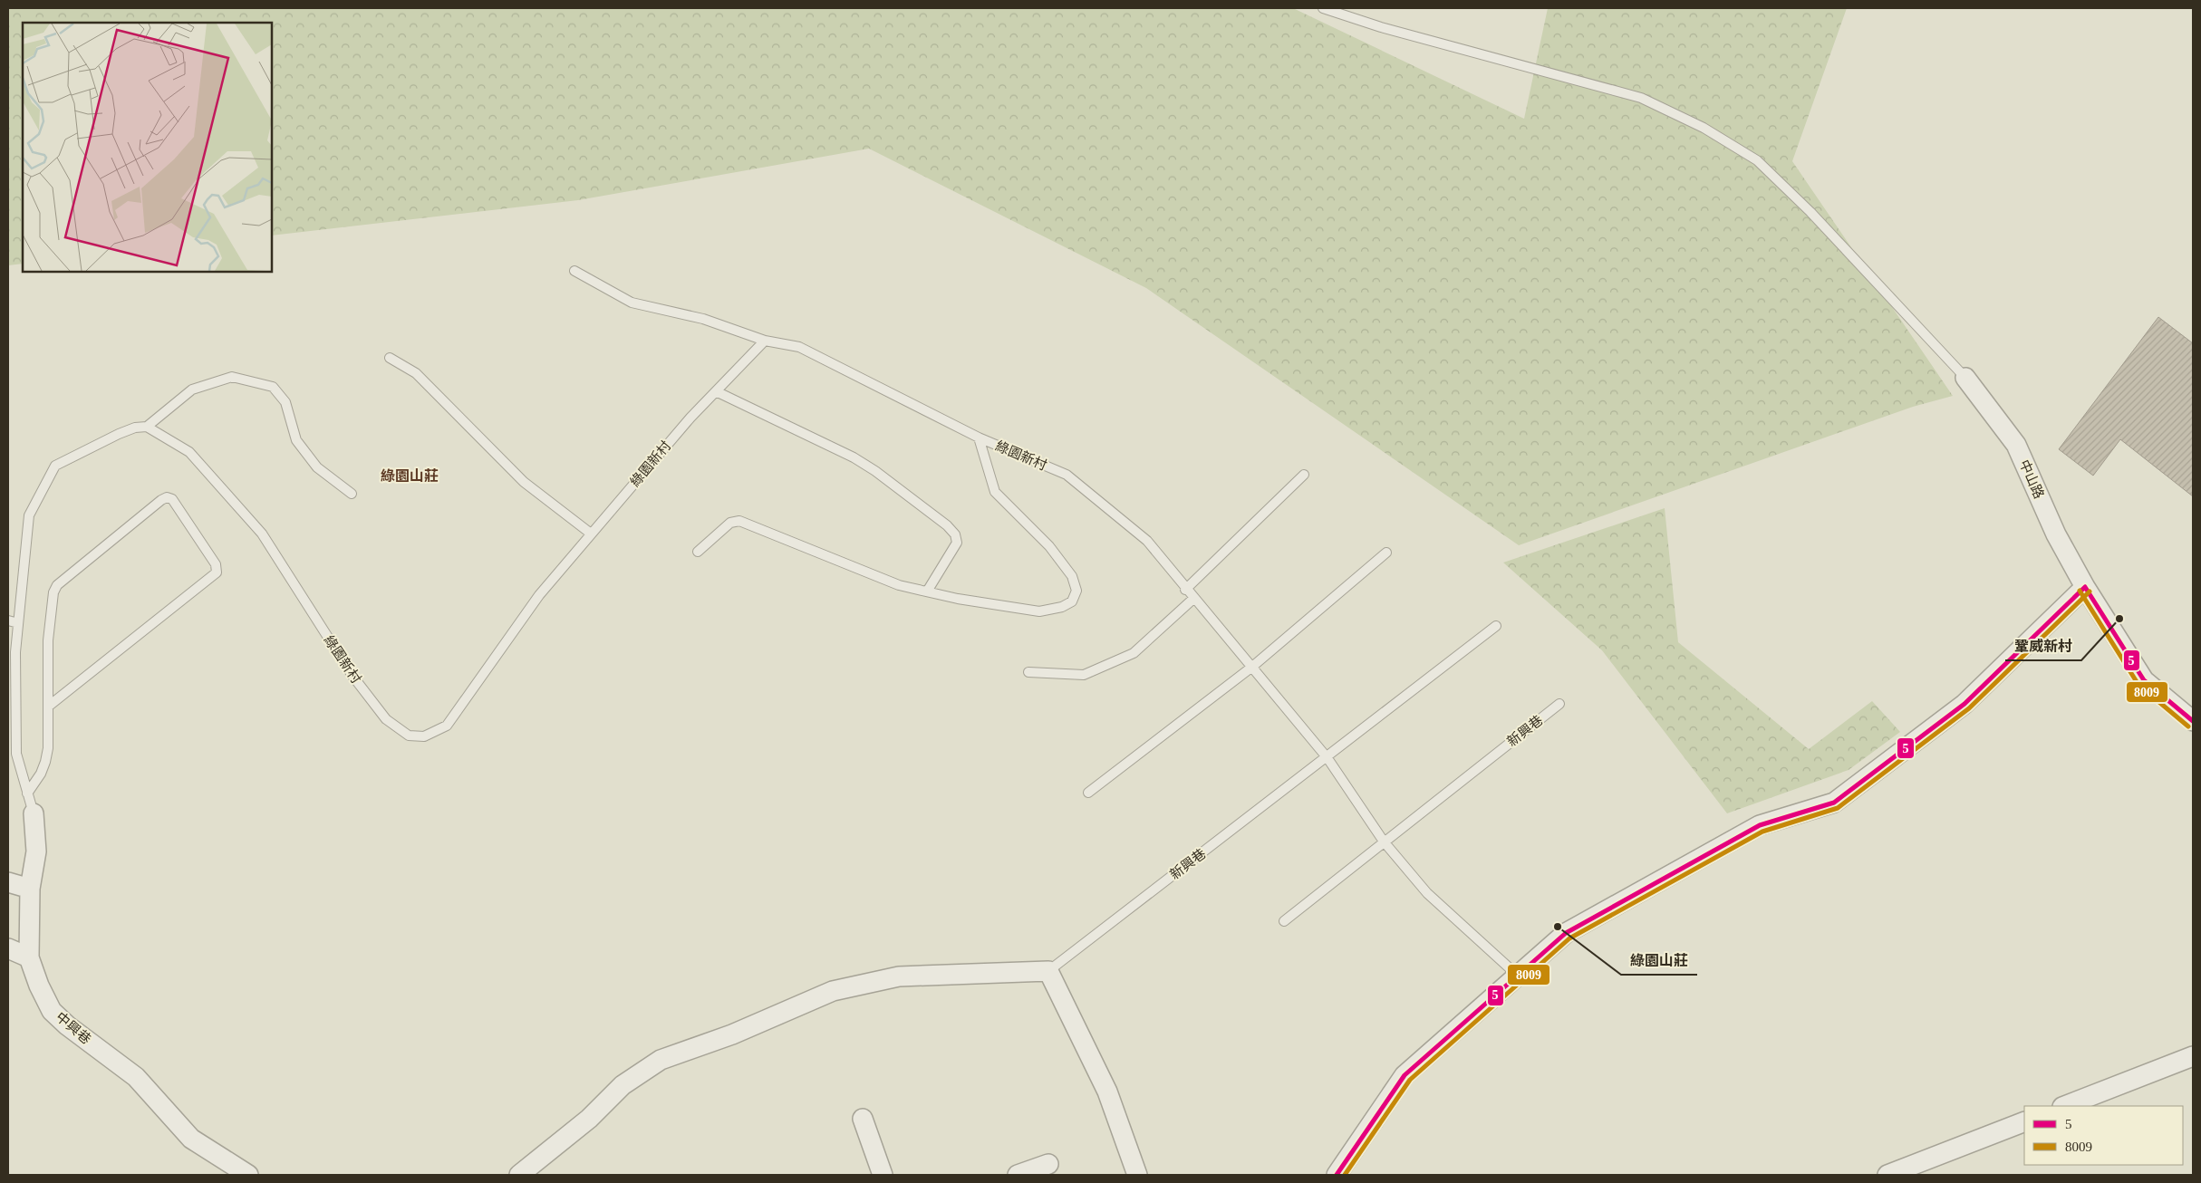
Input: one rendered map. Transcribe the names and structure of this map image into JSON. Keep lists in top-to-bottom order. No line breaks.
{"streets":{"street":["中山路","中興巷"],"lane":["綠園新村","新興巷"]},"districts":["綠園山莊"],"places":["鞏威新村","綠園山莊"],"lines":["transit line 5","transit line 8009"],"legend":["5","8009"]}
